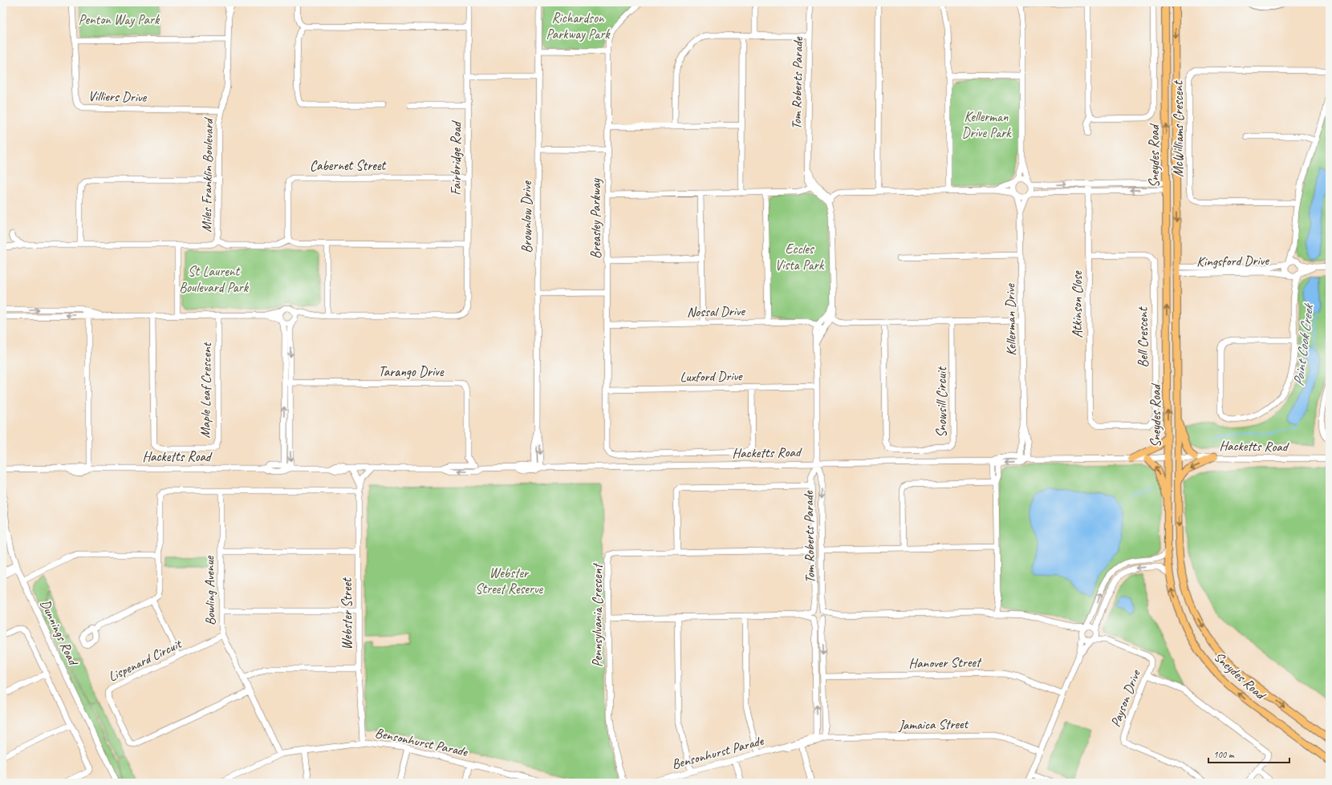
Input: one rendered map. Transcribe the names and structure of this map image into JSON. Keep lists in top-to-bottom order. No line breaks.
{"streets":{"main road":["Sneydes Road"],"street":["Tom Roberts Parade","Villiers Drive","McWilliams Crescent","Fairbridge Road","Cabernet Street","Miles Franklin Boulevard","Brownlow Drive","Breasley Parkway","Kingsford Drive","Atkinson Close","Nossal Drive","Kellerman Drive","Bell Crescent","Tarango Drive","Luxford Drive","Maple Leaf Crescent","Snowsill Circuit","Hacketts Road","Bowling Avenue","Webster Street","Pennsylvania Crescent","Dunnings Road","Lispenard Circuit","Hanover Street","Payson Drive","Jamaica Street","Bensonhurst Parade"]},"crossings":[["Tom Roberts Parade","Nossal Drive"],["Tom Roberts Parade","Luxford Drive"],["Tom Roberts Parade","Hacketts Road"],["Tom Roberts Parade","Pennsylvania Crescent"],["Tom Roberts Parade","Hanover Street"],["Tom Roberts Parade","Jamaica Street"],["Tom Roberts Parade","Bensonhurst Parade"],["Villiers Drive","Miles Franklin Boulevard"],["Sneydes Road","Kingsford Drive"],["Sneydes Road","Hacketts Road"],["Fairbridge Road","Cabernet Street"],["Brownlow Drive","Hacketts Road"],["Breasley Parkway","Nossal Drive"],["Breasley Parkway","Luxford Drive"],["Atkinson Close","Bell Crescent"],["Kellerman Drive","Hacketts Road"],["Hacketts Road","Webster Street"],["Bowling Avenue","Lispenard Circuit"],["Bowling Avenue","Bensonhurst Parade"],["Webster Street","Bensonhurst Parade"],["Jamaica Street","Bensonhurst Parade"]],"water":["Point Cook Creek"],"parks":["Richardson Parkway Park","Penton Way Park","Kellerman Drive Park","Eccles Vista Park","St Laurent Boulevard Park","Webster Street Reserve"],"scale_bar":"100 m"}
